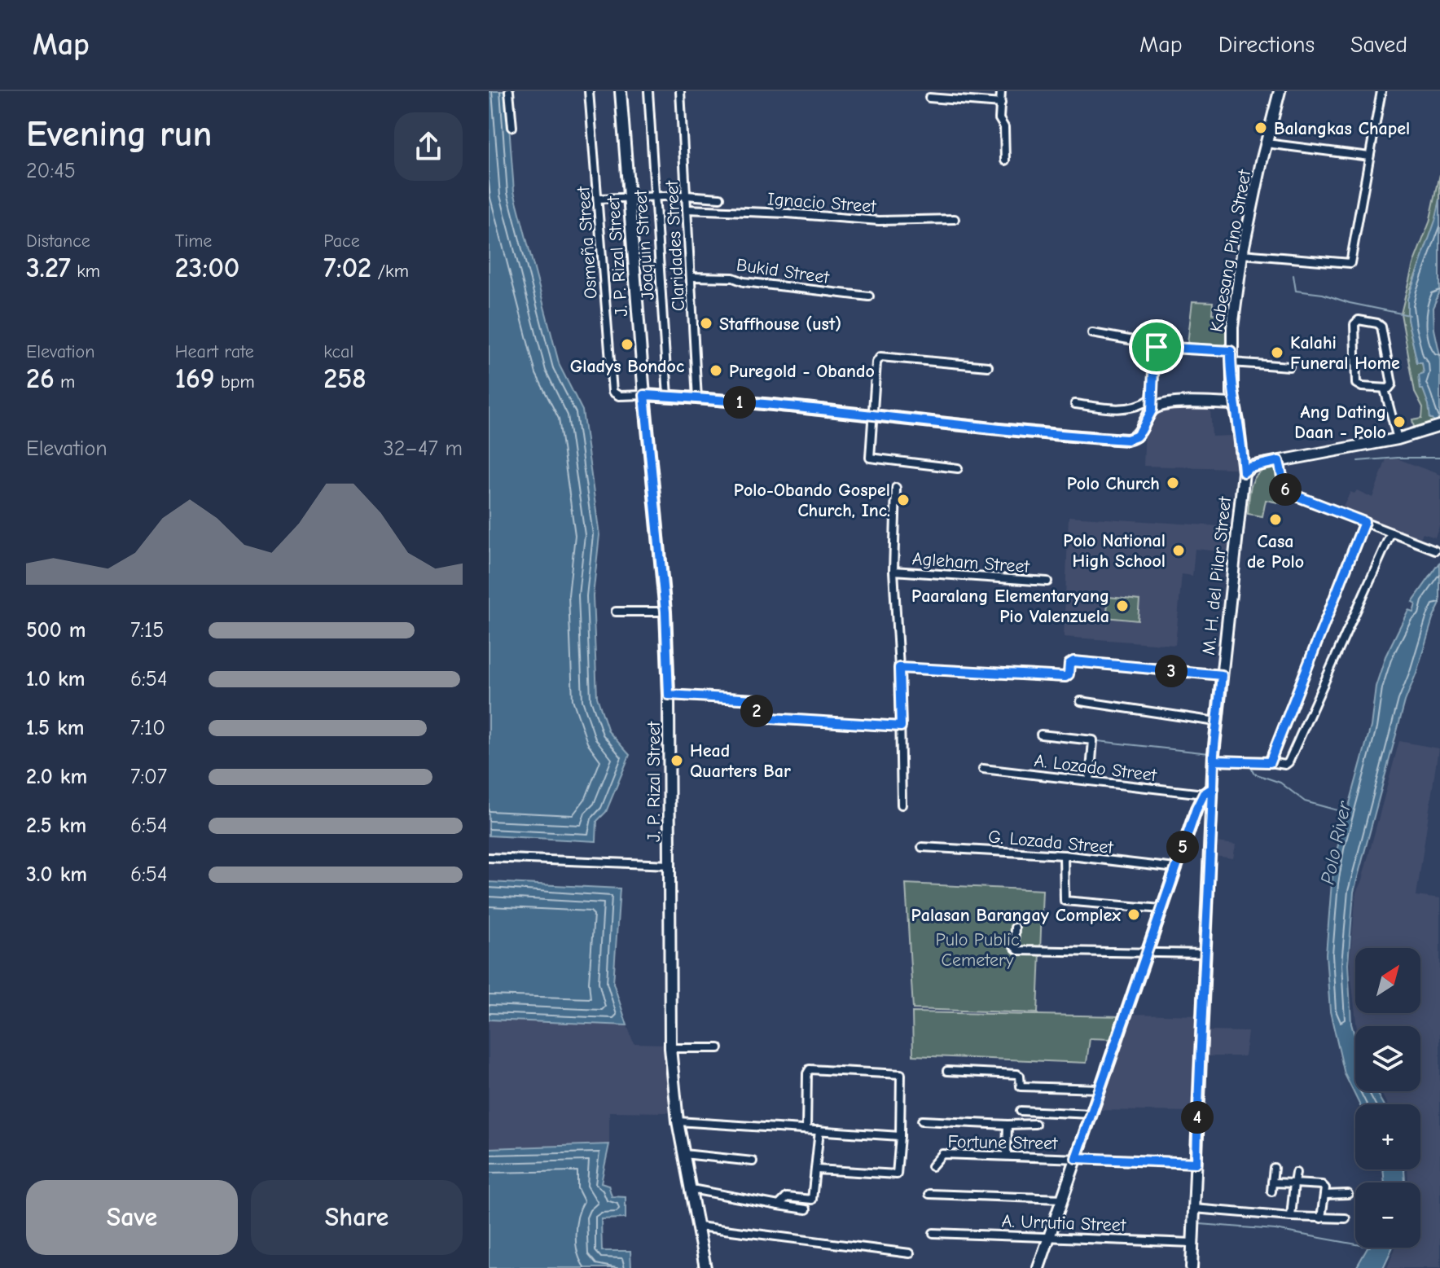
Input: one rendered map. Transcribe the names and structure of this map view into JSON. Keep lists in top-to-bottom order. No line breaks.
{"streets":{"main road":["Kabesang Pino Street","J. P. Rizal Street","M. H. del Pilar Street"],"street":["Ignacio Street","Osmeña Street","Joaquin Street","Claridades Street","Bukid Street","Agleham Street","A. Lozado Street","G. Lozada Street","Fortune Street","A. Urrutia Street"]},"crossings":[["Ignacio Street","Claridades Street"],["Osmeña Street","J. P. Rizal Street"],["Claridades Street","Bukid Street"],["Kabesang Pino Street","M. H. del Pilar Street"],["M. H. del Pilar Street","A. Lozado Street"],["M. H. del Pilar Street","Fortune Street"],["M. H. del Pilar Street","A. Urrutia Street"]],"water":["Polo River"],"parks":["Pulo Public Cemetery"],"places":["Balangkas Chapel","Staffhouse (ust)","Gladys Bondoc","Kalahi Funeral Home","Puregold - Obando","Ang Dating Daan - Polo","Polo Church","Polo-Obando Gospel Church, Inc.","Casa de Polo","Polo National High School","Paaralang Elementaryang Pio Valenzuela","Head Quarters Bar","Palasan Barangay Complex"],"north":"top right","page":{"header":"Map","nav":["Map","Directions","Saved"],"heading":["Evening run","20:45"],"stats":[["Distance","3.27 km"],["Time","23:00"],["Pace","7:02 /km"],["Elevation","26 m"],["Heart rate","169 bpm"],["kcal","258"]],"pins":["1","6","3","2","5","4"],"chart":["Elevation","32–47 m"],"list":[{"name":"500 m","note":"7:15"},{"name":"1.0 km","note":"6:54"},{"name":"1.5 km","note":"7:10"},{"name":"2.0 km","note":"7:07"},{"name":"2.5 km","note":"6:54"},{"name":"3.0 km","note":"6:54"}],"map_buttons":["+","−"],"buttons":["Save","Share"]}}
